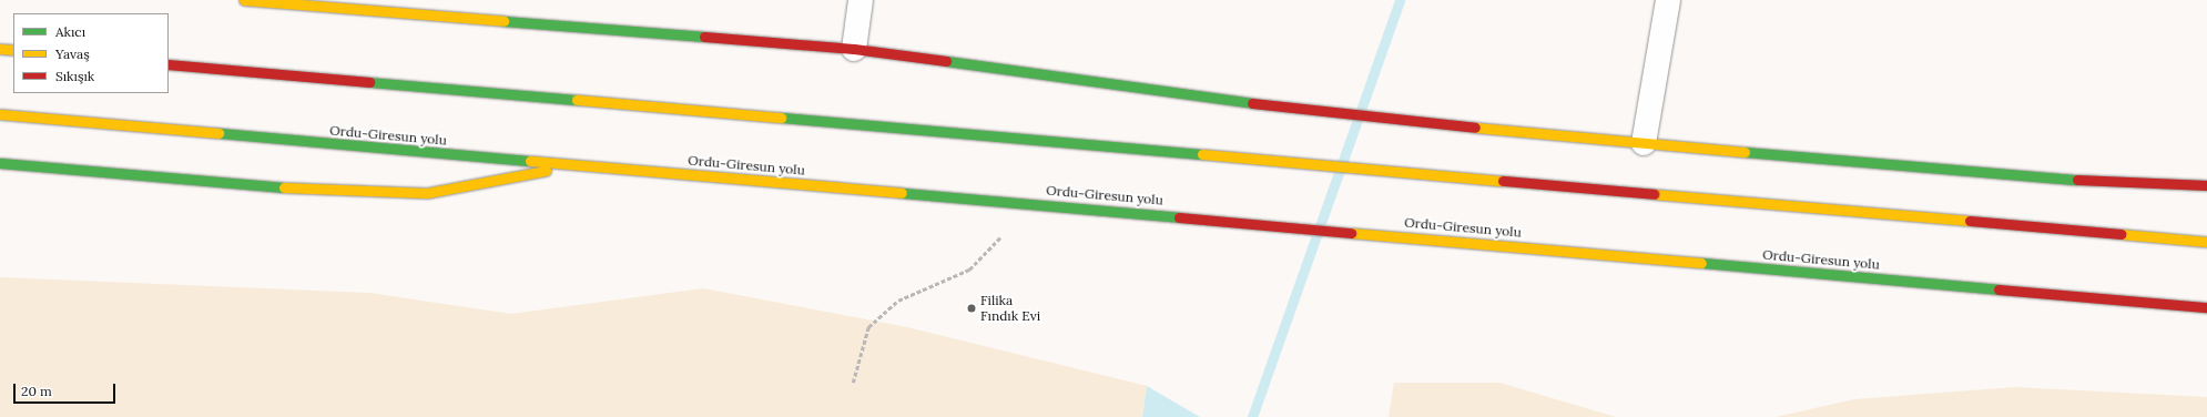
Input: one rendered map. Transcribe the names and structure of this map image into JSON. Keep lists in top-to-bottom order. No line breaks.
{"streets":{"main road":["Ordu-Giresun yolu"]},"places":["Filika Fındık Evi"],"legend":["Akıcı","Yavaş","Sıkışık"],"scale_bar":"20 m"}
